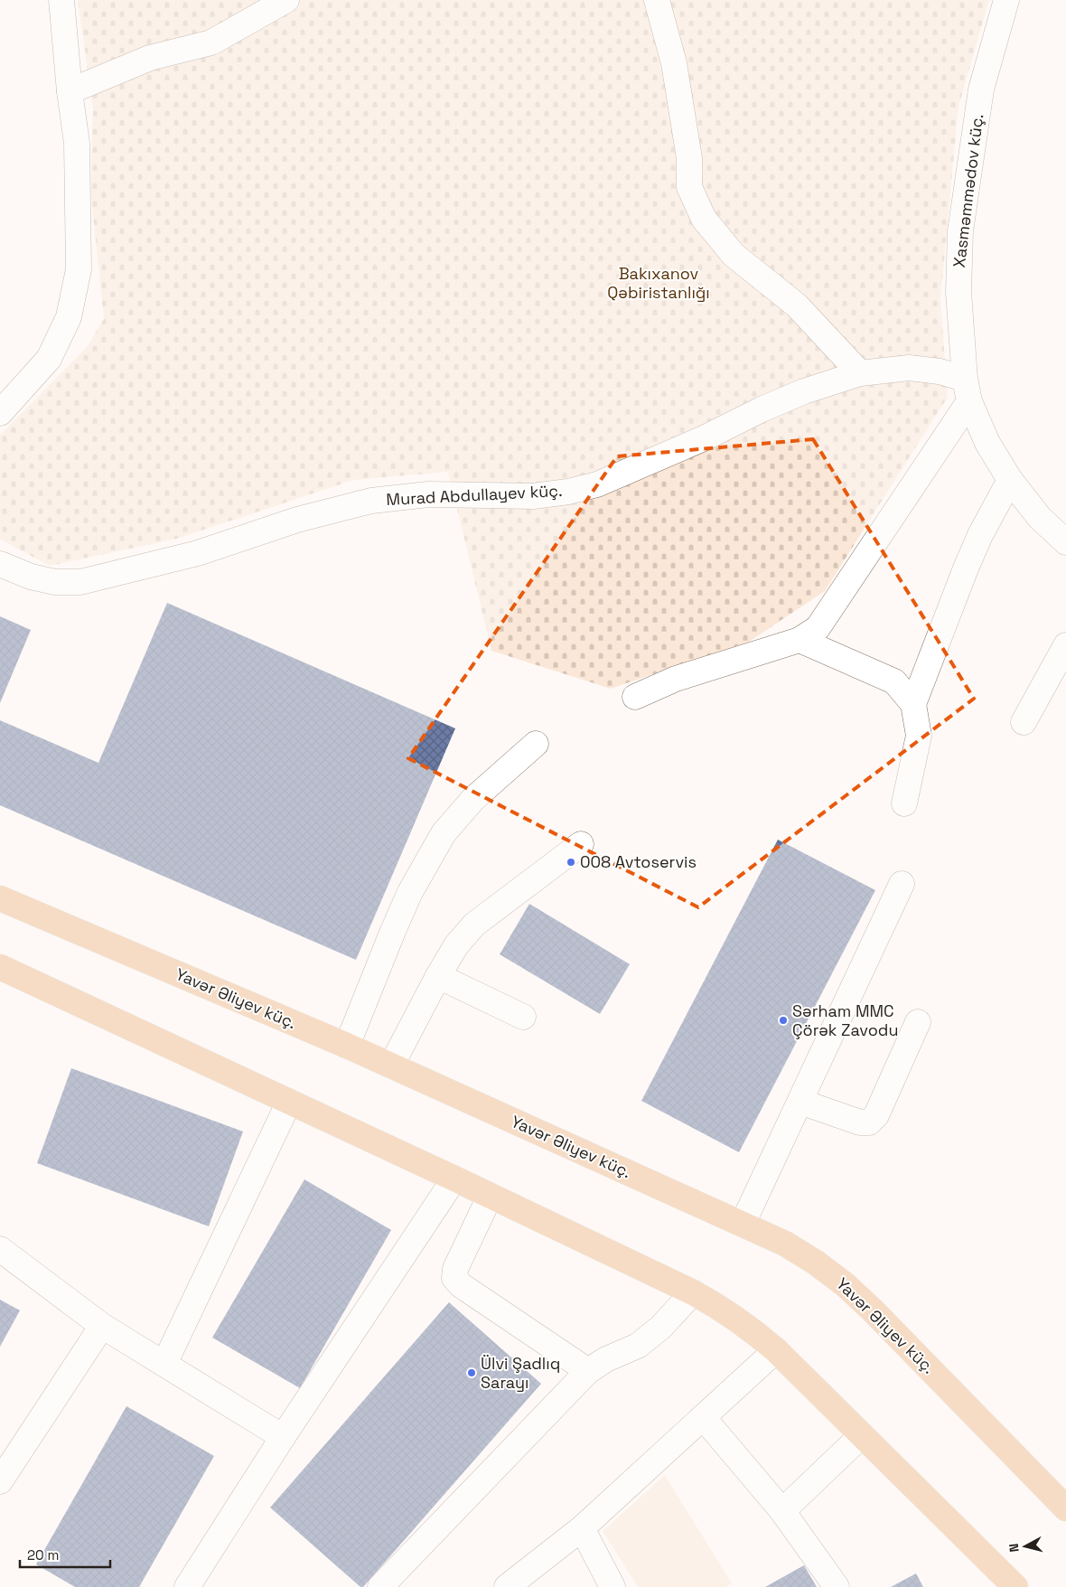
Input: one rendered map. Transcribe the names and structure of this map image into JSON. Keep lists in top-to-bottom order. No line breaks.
{"streets":{"main road":["Yavər Əliyev küç."],"street":["Xasməmmədov küç.","Murad Abdullayev küç."]},"crossings":[["Xasməmmədov küç.","Murad Abdullayev küç."]],"parks":["Bakıxanov Qəbiristanlığı"],"places":["008 Avtoservis","Sərham MMC Çörək Zavodu","Ülvi Şadlıq Sarayı"],"scale_bar":"20 m","north":"left"}
